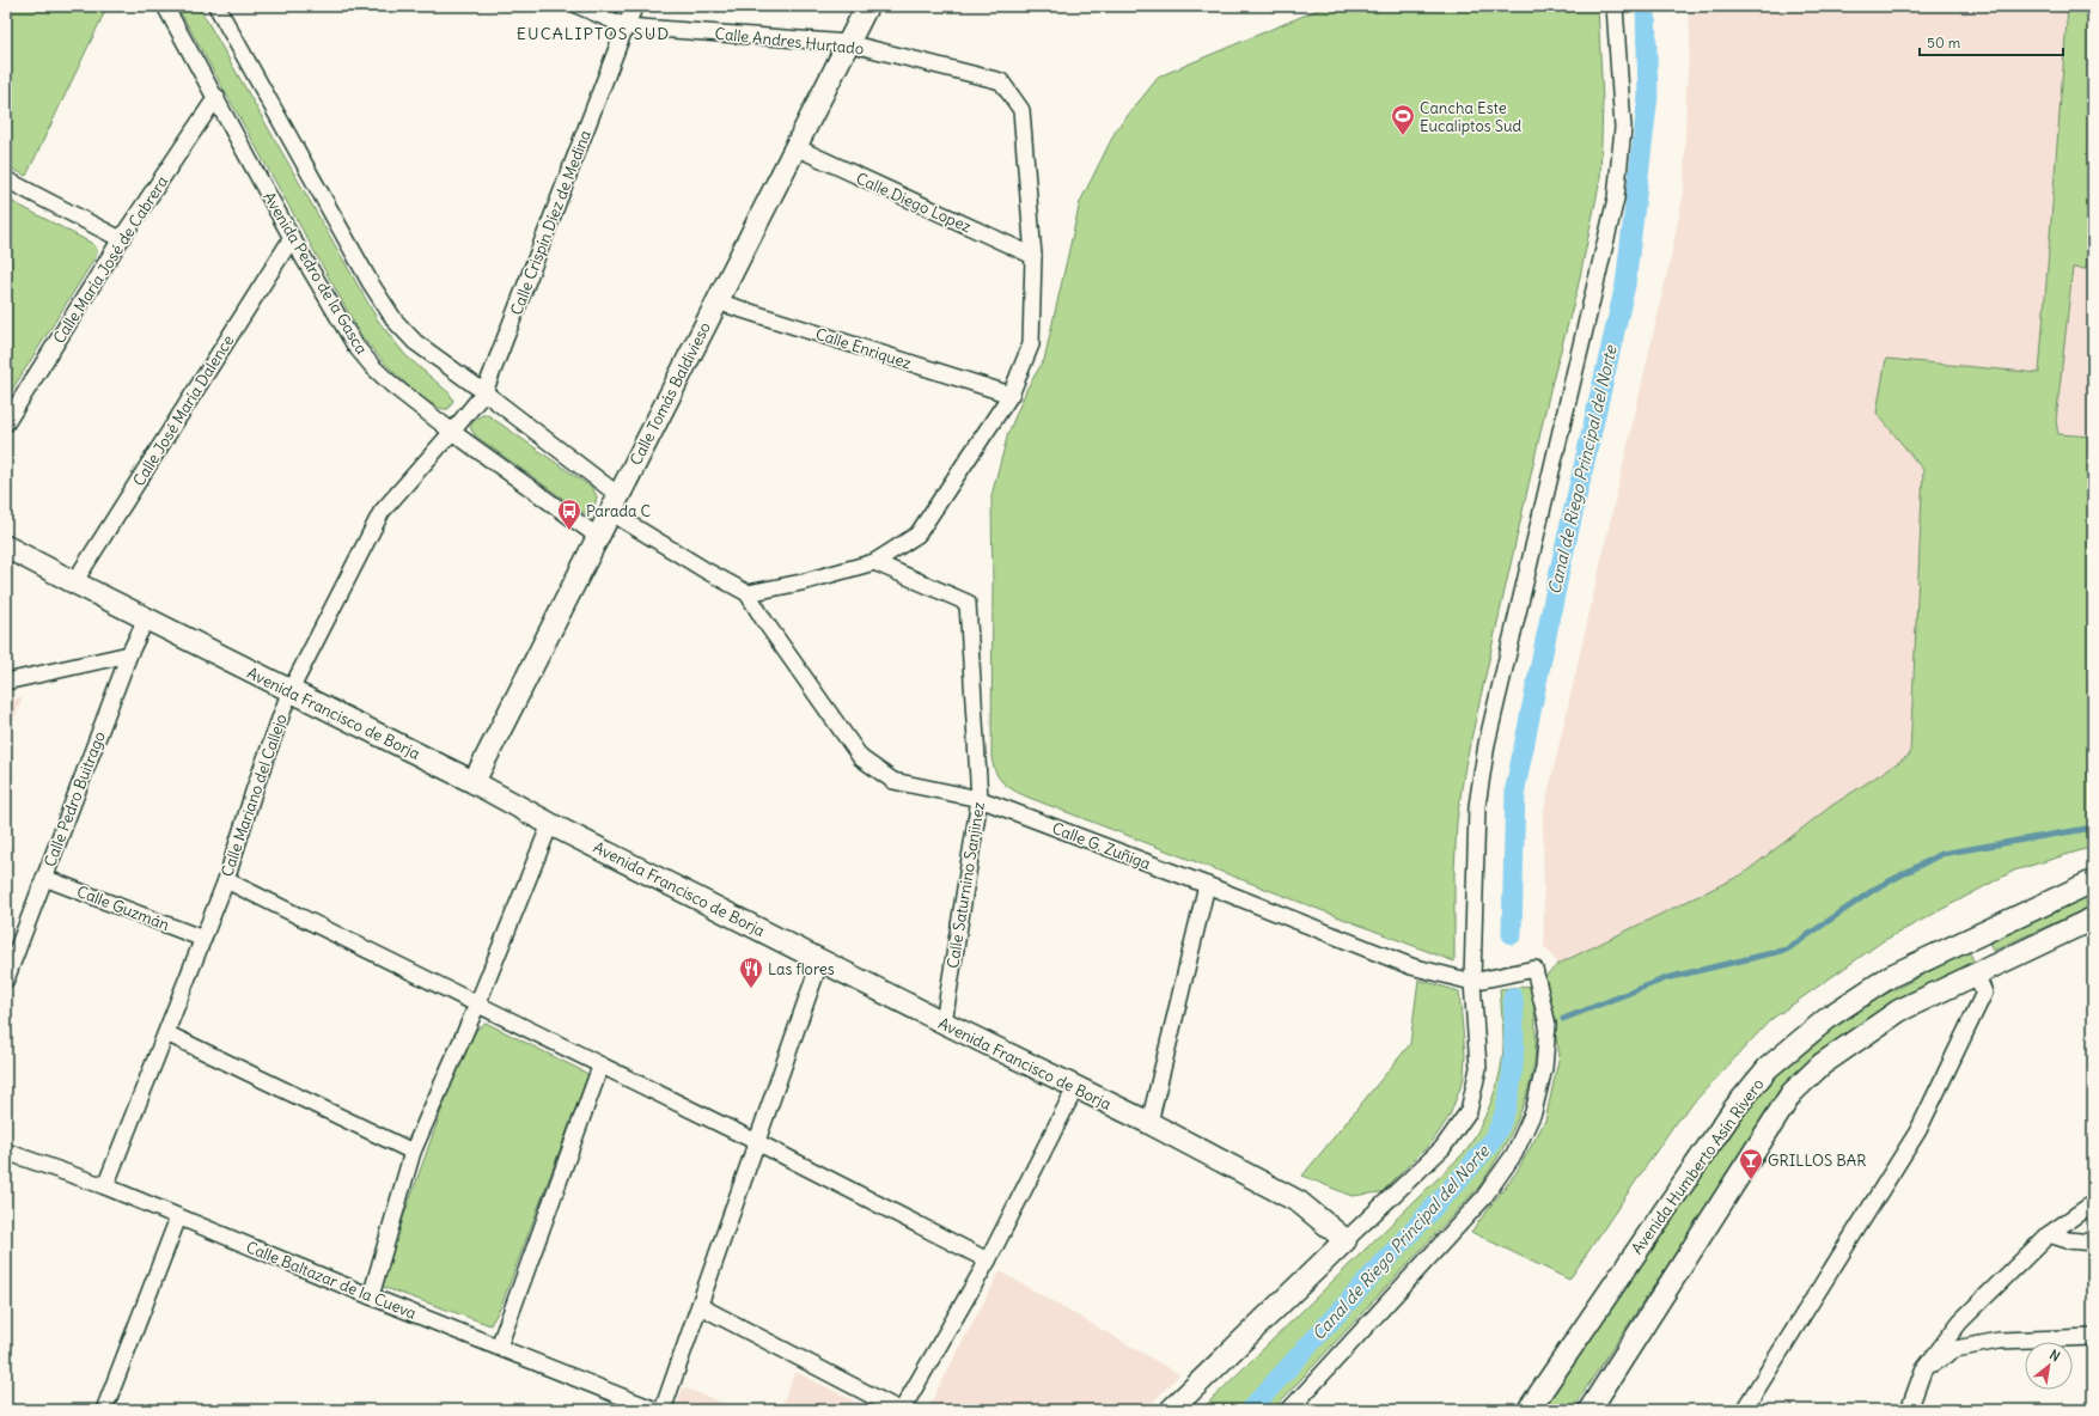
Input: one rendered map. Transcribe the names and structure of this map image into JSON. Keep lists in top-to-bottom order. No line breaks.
{"streets":{"street":["Calle Andres Hurtado","Calle Diego Lopez","Calle Crispín Díez de Medina","Calle María José de Cabrera","Avenida Pedro de la Gasca","Calle Enriquez","Calle Tomás Baldivieso","Calle José María Dalence","Avenida Francisco de Borja","Calle Mariano del Callejo","Calle Pedro Buitrago","Calle G. Zuñiga","Calle Saturnino Sanjinez","Calle Guzmán","Avenida Humberto Asín Rivero","Calle Baltazar de la Cueva"]},"crossings":[["Calle Andres Hurtado","Calle Diego Lopez"],["Calle Andres Hurtado","Calle Crispín Díez de Medina"],["Calle Andres Hurtado","Calle Tomás Baldivieso"],["Calle Diego Lopez","Calle Tomás Baldivieso"],["Calle Crispín Díez de Medina","Avenida Pedro de la Gasca"],["Calle Crispín Díez de Medina","Calle Mariano del Callejo"],["Calle María José de Cabrera","Avenida Pedro de la Gasca"],["Avenida Pedro de la Gasca","Calle Tomás Baldivieso"],["Avenida Pedro de la Gasca","Calle José María Dalence"],["Avenida Pedro de la Gasca","Calle Mariano del Callejo"],["Calle Enriquez","Calle Tomás Baldivieso"],["Calle Tomás Baldivieso","Avenida Francisco de Borja"],["Calle José María Dalence","Avenida Francisco de Borja"],["Avenida Francisco de Borja","Calle Mariano del Callejo"],["Avenida Francisco de Borja","Calle Pedro Buitrago"],["Avenida Francisco de Borja","Calle Saturnino Sanjinez"],["Calle Mariano del Callejo","Calle Guzmán"],["Calle Mariano del Callejo","Calle Baltazar de la Cueva"],["Calle Pedro Buitrago","Calle Guzmán"],["Calle G. Zuñiga","Calle Saturnino Sanjinez"]],"districts":["EUCALIPTOS SUD"],"water":["Canal de Riego Principal del Norte"],"places":{"sports":["Cancha Este Eucaliptos Sud"],"bus stop":["Parada C"],"restaurant":["Las flores"],"bar":["GRILLOS BAR"]},"scale_bar":"50 m","north":"top right"}
